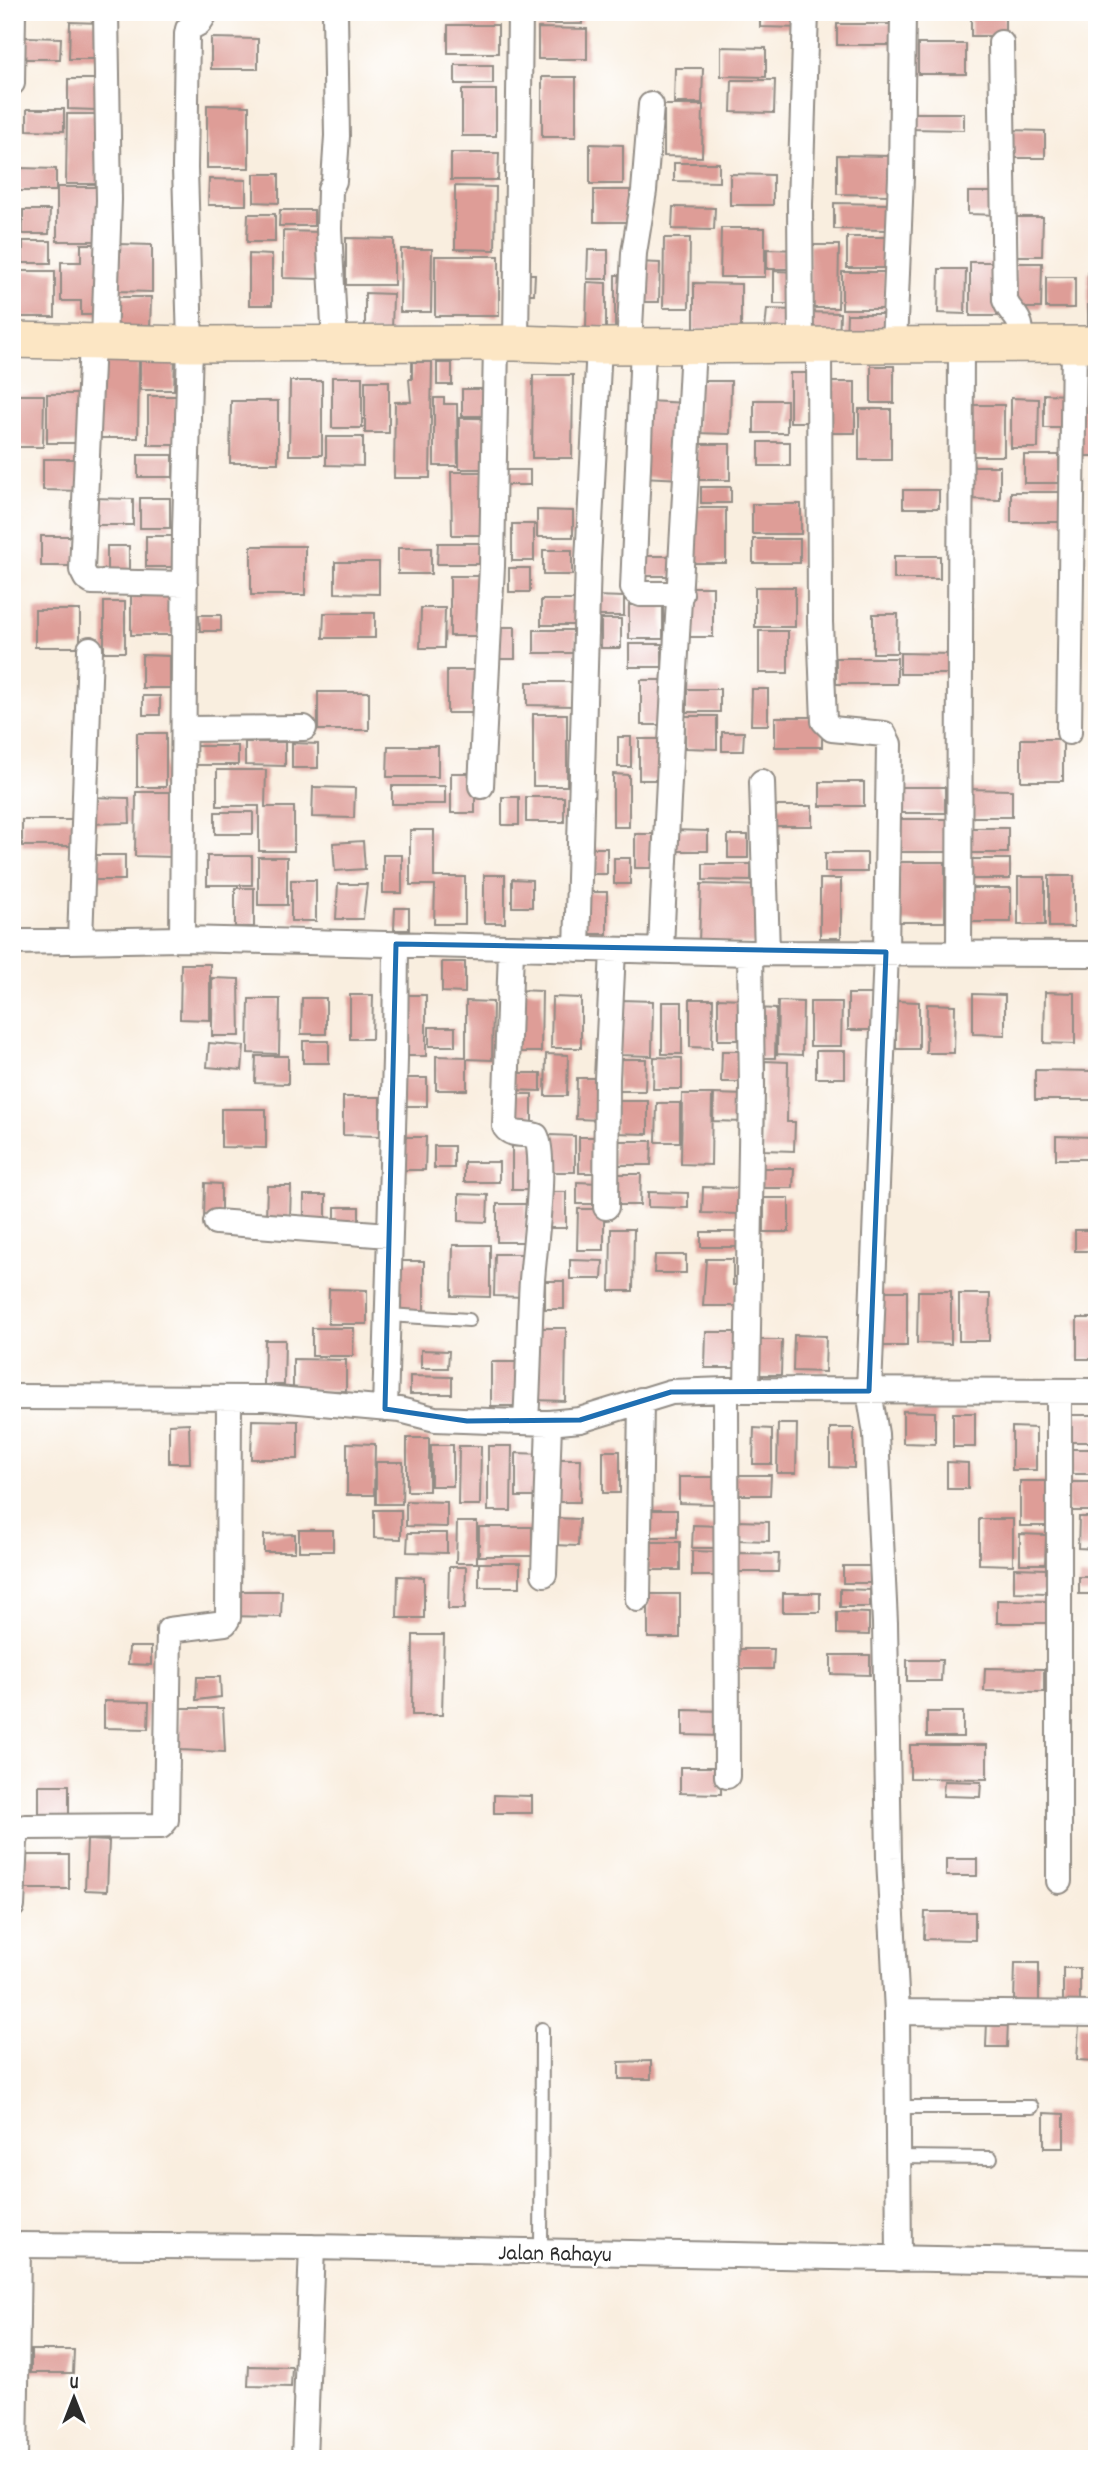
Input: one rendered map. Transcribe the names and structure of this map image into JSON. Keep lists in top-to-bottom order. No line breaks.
{"streets":{"street":["Jalan Rahayu"]},"north":"top"}
